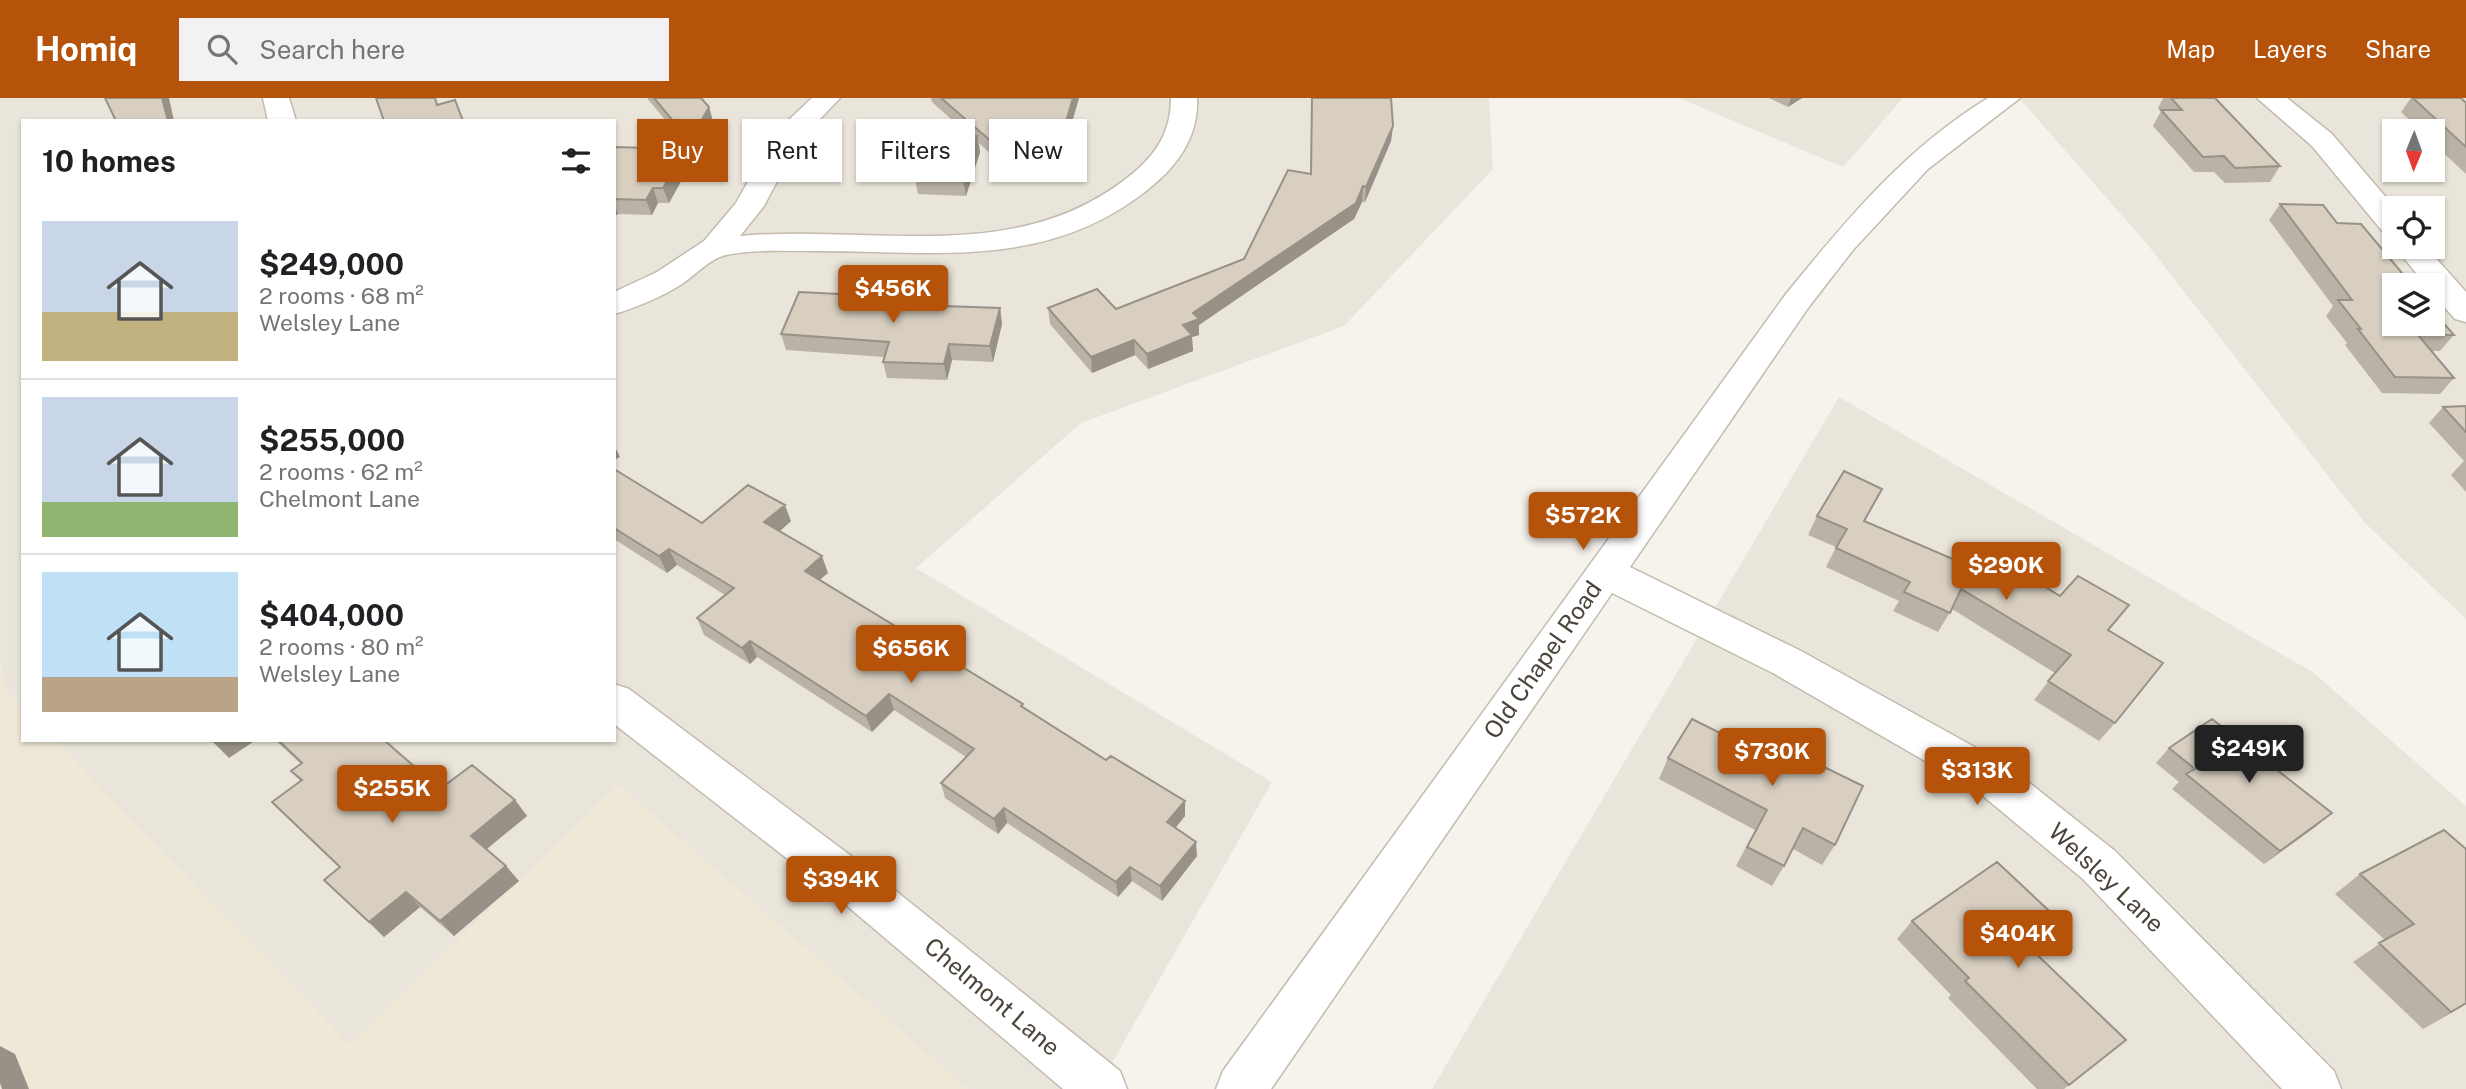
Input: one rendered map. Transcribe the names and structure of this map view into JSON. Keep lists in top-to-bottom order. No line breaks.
{"streets":{"street":["Old Chapel Road","Welsley Lane","Chelmont Lane"]},"crossings":[["Old Chapel Road","Welsley Lane"]],"north":"bottom","page":{"header":"Homiq","search":"Search here","nav":["Map","Layers","Share"],"chip":["Buy","Rent","Filters","New"],"heading":"10 homes","list":[{"name":"$249,000","note":"2 rooms · 68 m² · Welsley Lane"},{"name":"$255,000","note":"2 rooms · 62 m² · Chelmont Lane"},{"name":"$404,000","note":"2 rooms · 80 m² · Welsley Lane"}],"price":["$456K","$572K","$290K","$656K","$249K","$730K","$313K","$255K","$394K","$404K"]}}
